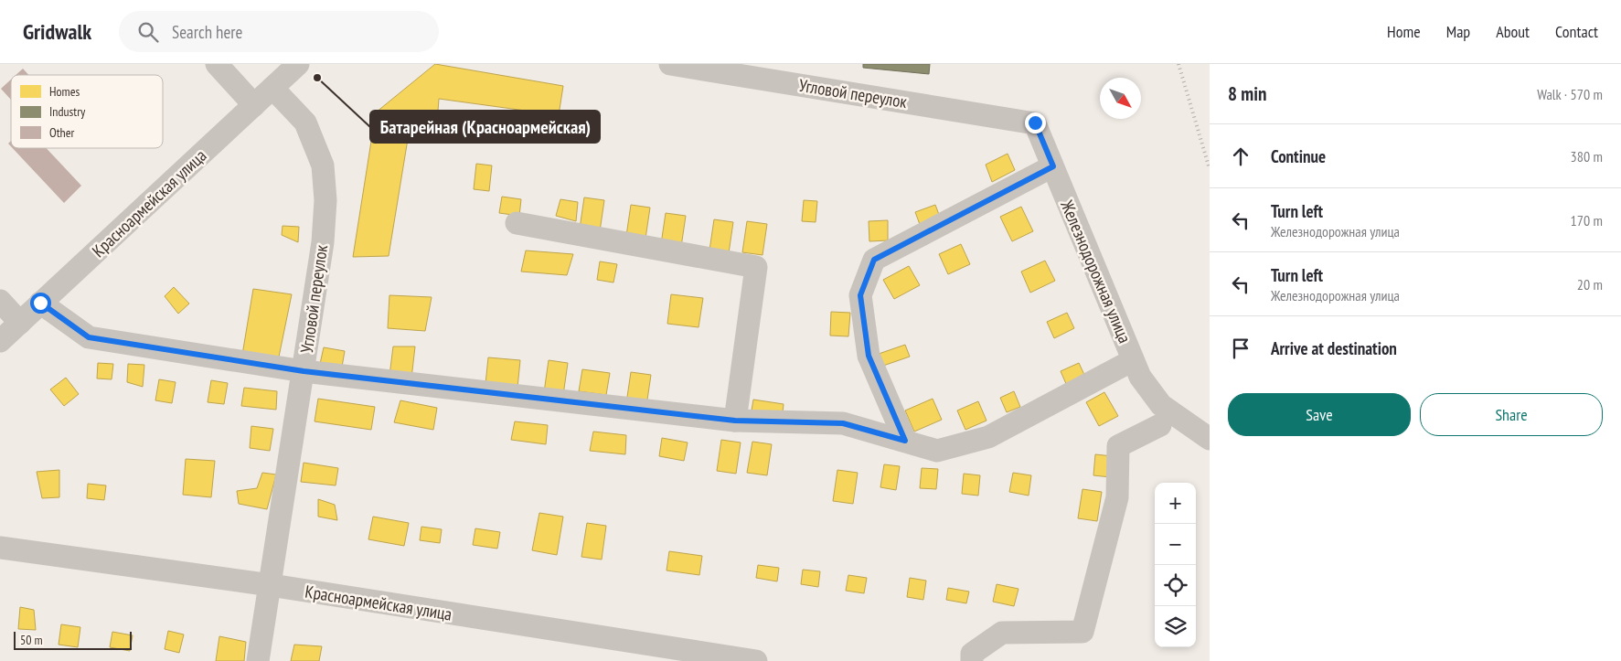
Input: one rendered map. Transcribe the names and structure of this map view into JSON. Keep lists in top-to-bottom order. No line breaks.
{"streets":{"street":["Угловой переулок","Красноармейская улица","Железнодорожная улица"]},"crossings":[["Угловой переулок","Красноармейская улица"],["Угловой переулок","Железнодорожная улица"]],"places":["Батарейная (Красноармейская)"],"legend":["Homes","Industry","Other"],"scale_bar":"50 m","north":"bottom right","page":{"header":"Gridwalk","search":"Search here","nav":["Home","Map","About","Contact"],"heading":["8 min","Walk · 570 m"],"list":[["Continue","380 m"],["Turn left","Железнодорожная улица","170 m"],["Turn left","Железнодорожная улица","20 m"],"Arrive at destination"],"buttons":["Save","Share"],"map_buttons":["+","−"],"scale":"50 m"}}
